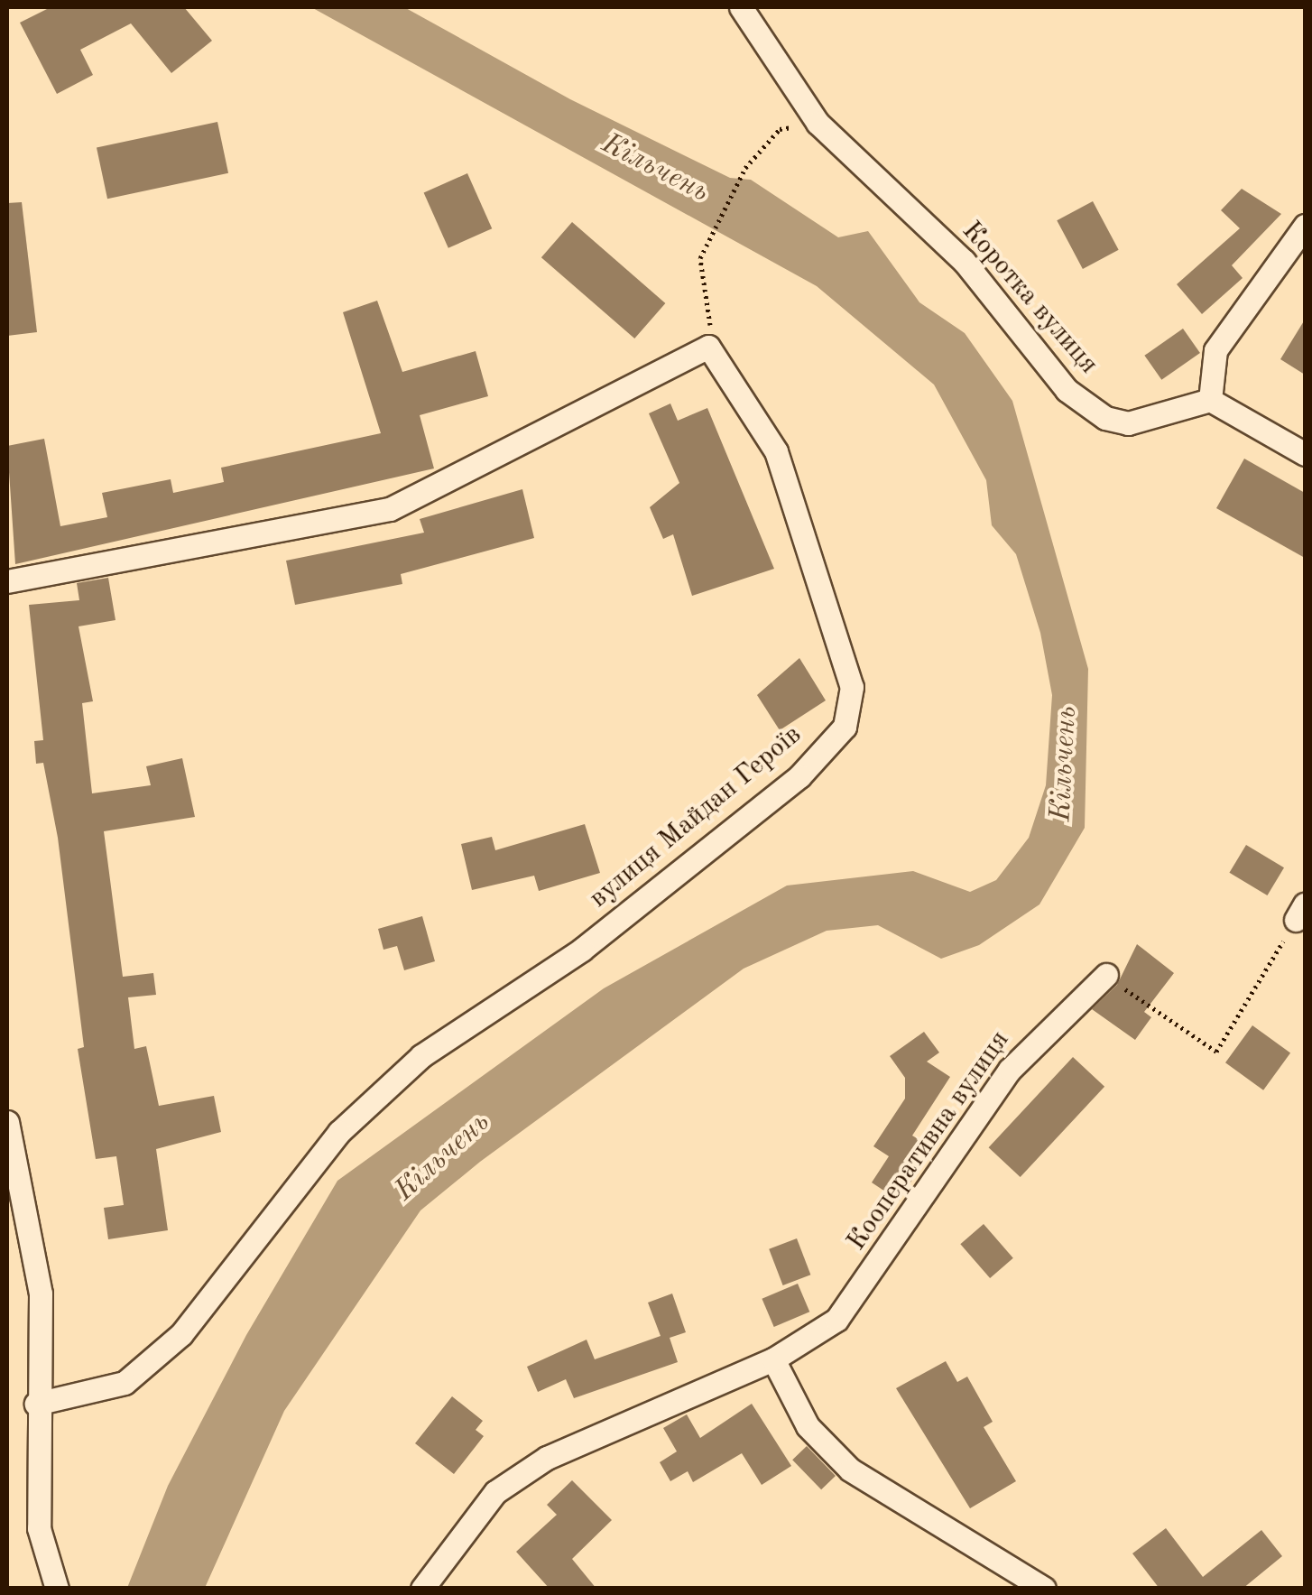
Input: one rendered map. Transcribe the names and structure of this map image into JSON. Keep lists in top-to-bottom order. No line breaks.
{"streets":{"street":["Коротка вулиця","вулиця Майдан Героїв","Кооперативна вулиця"]},"water":["Кільчень"]}
